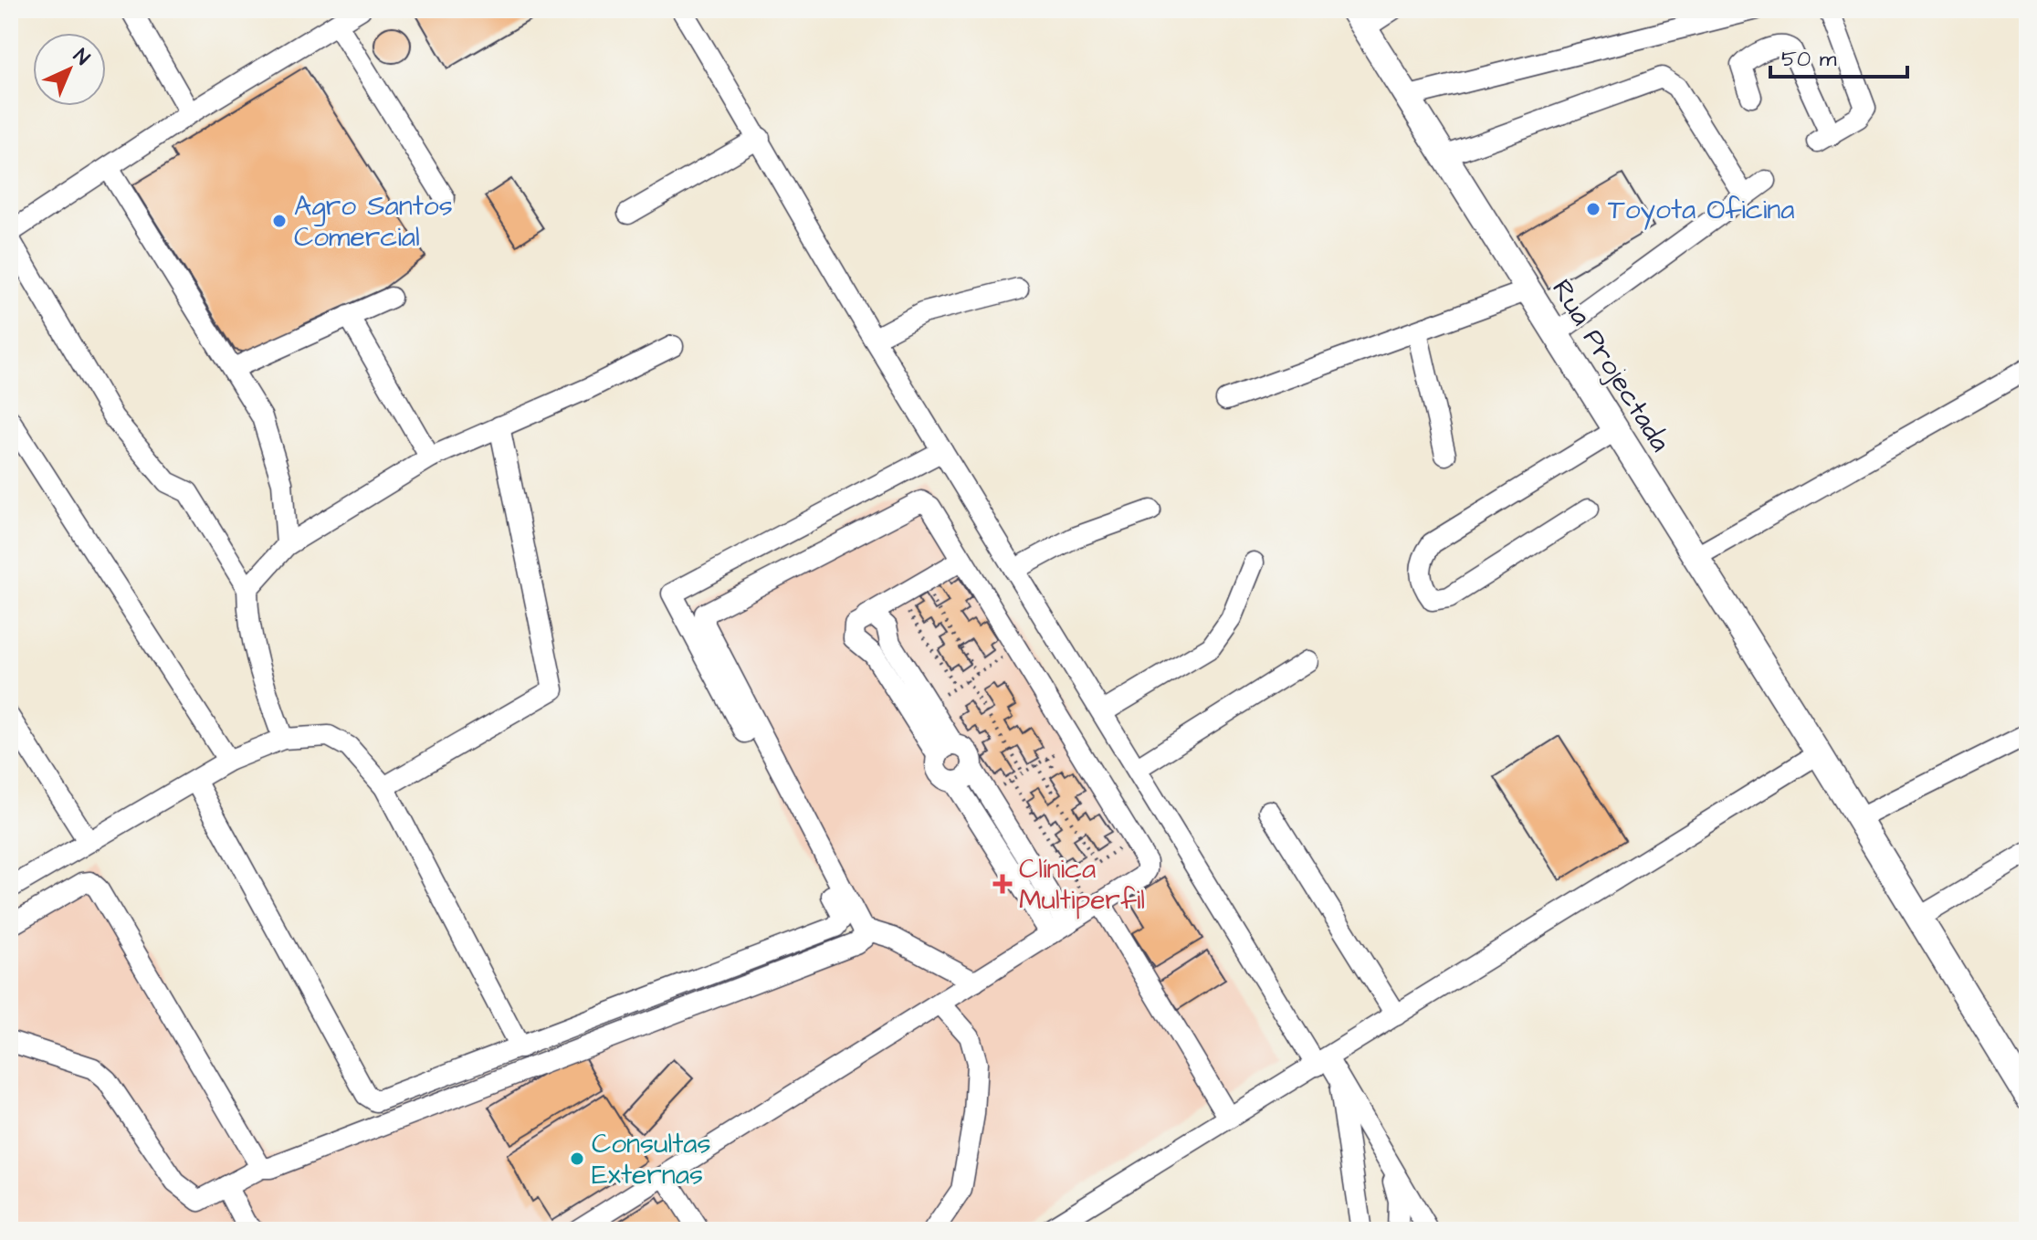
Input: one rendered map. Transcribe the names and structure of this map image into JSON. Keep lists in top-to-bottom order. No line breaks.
{"streets":{"main road":["Rua Projectada"]},"places":{"other":["Toyota Oficina","Agro Santos Comercial","Consultas Externas"],"health":["Clínica Multiperfil"]},"scale_bar":"50 m","north":"top right"}
